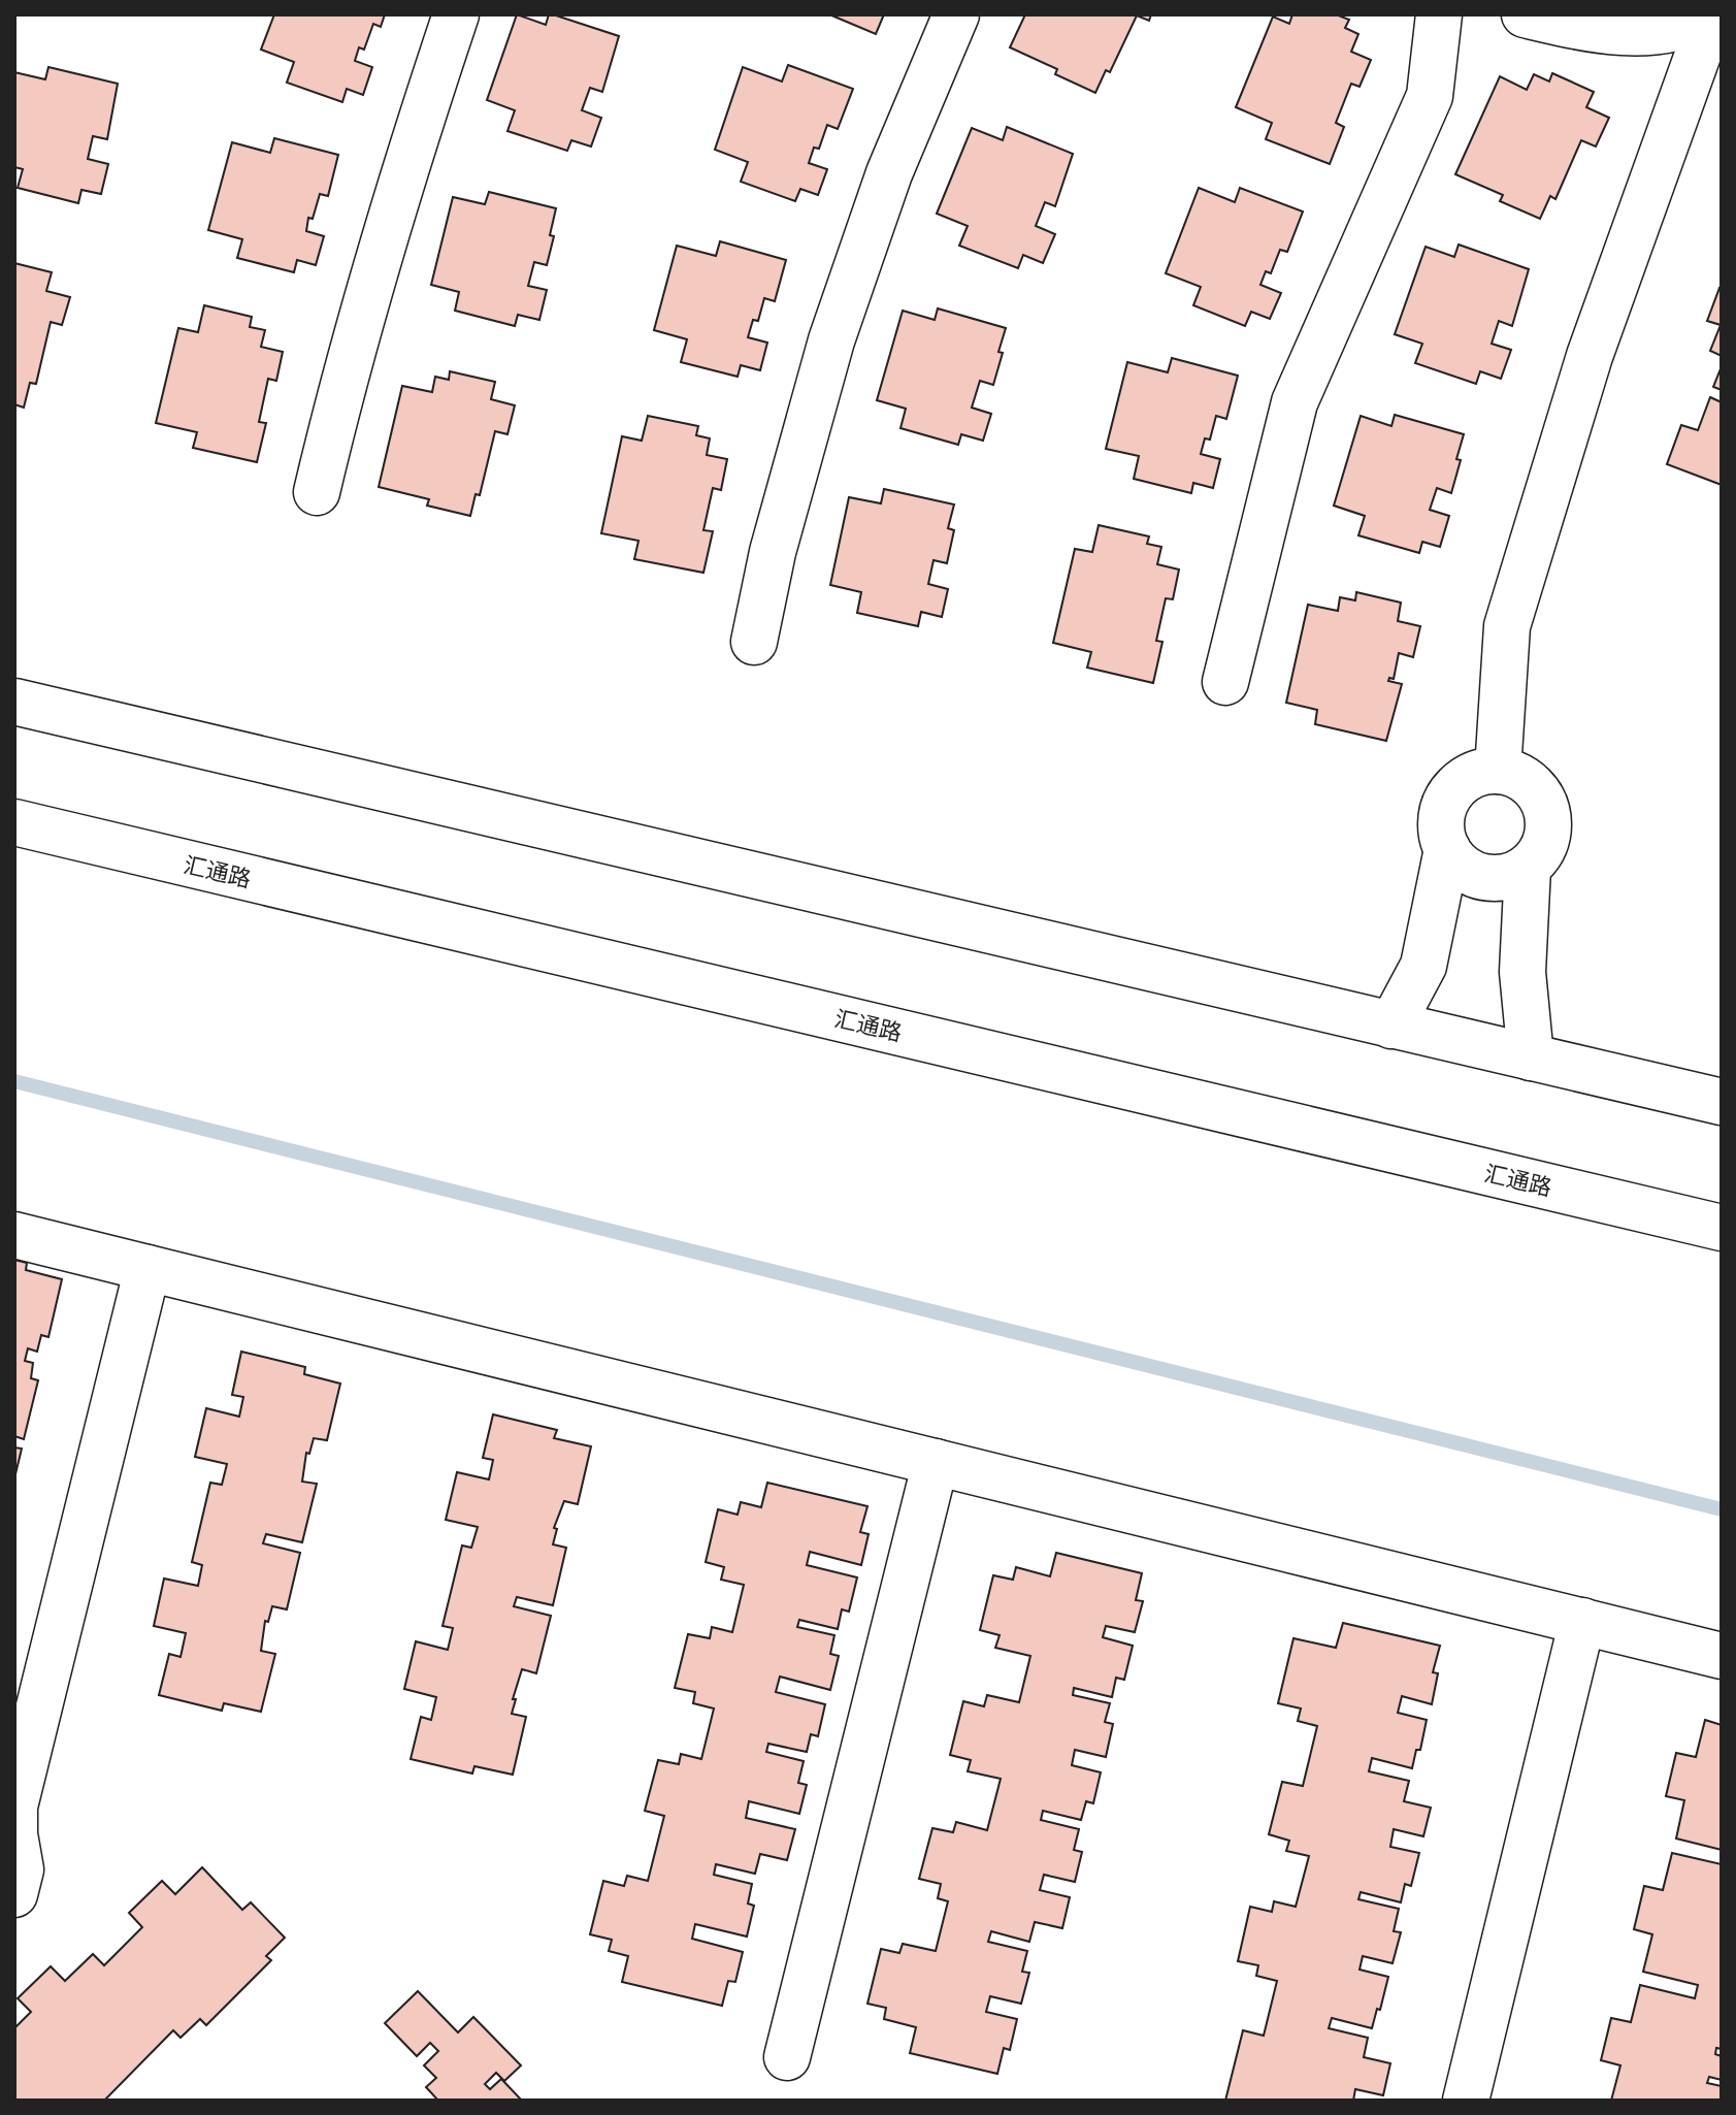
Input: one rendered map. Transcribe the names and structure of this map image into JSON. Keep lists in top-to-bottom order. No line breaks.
{"streets":{"main road":["汇通路"]}}
